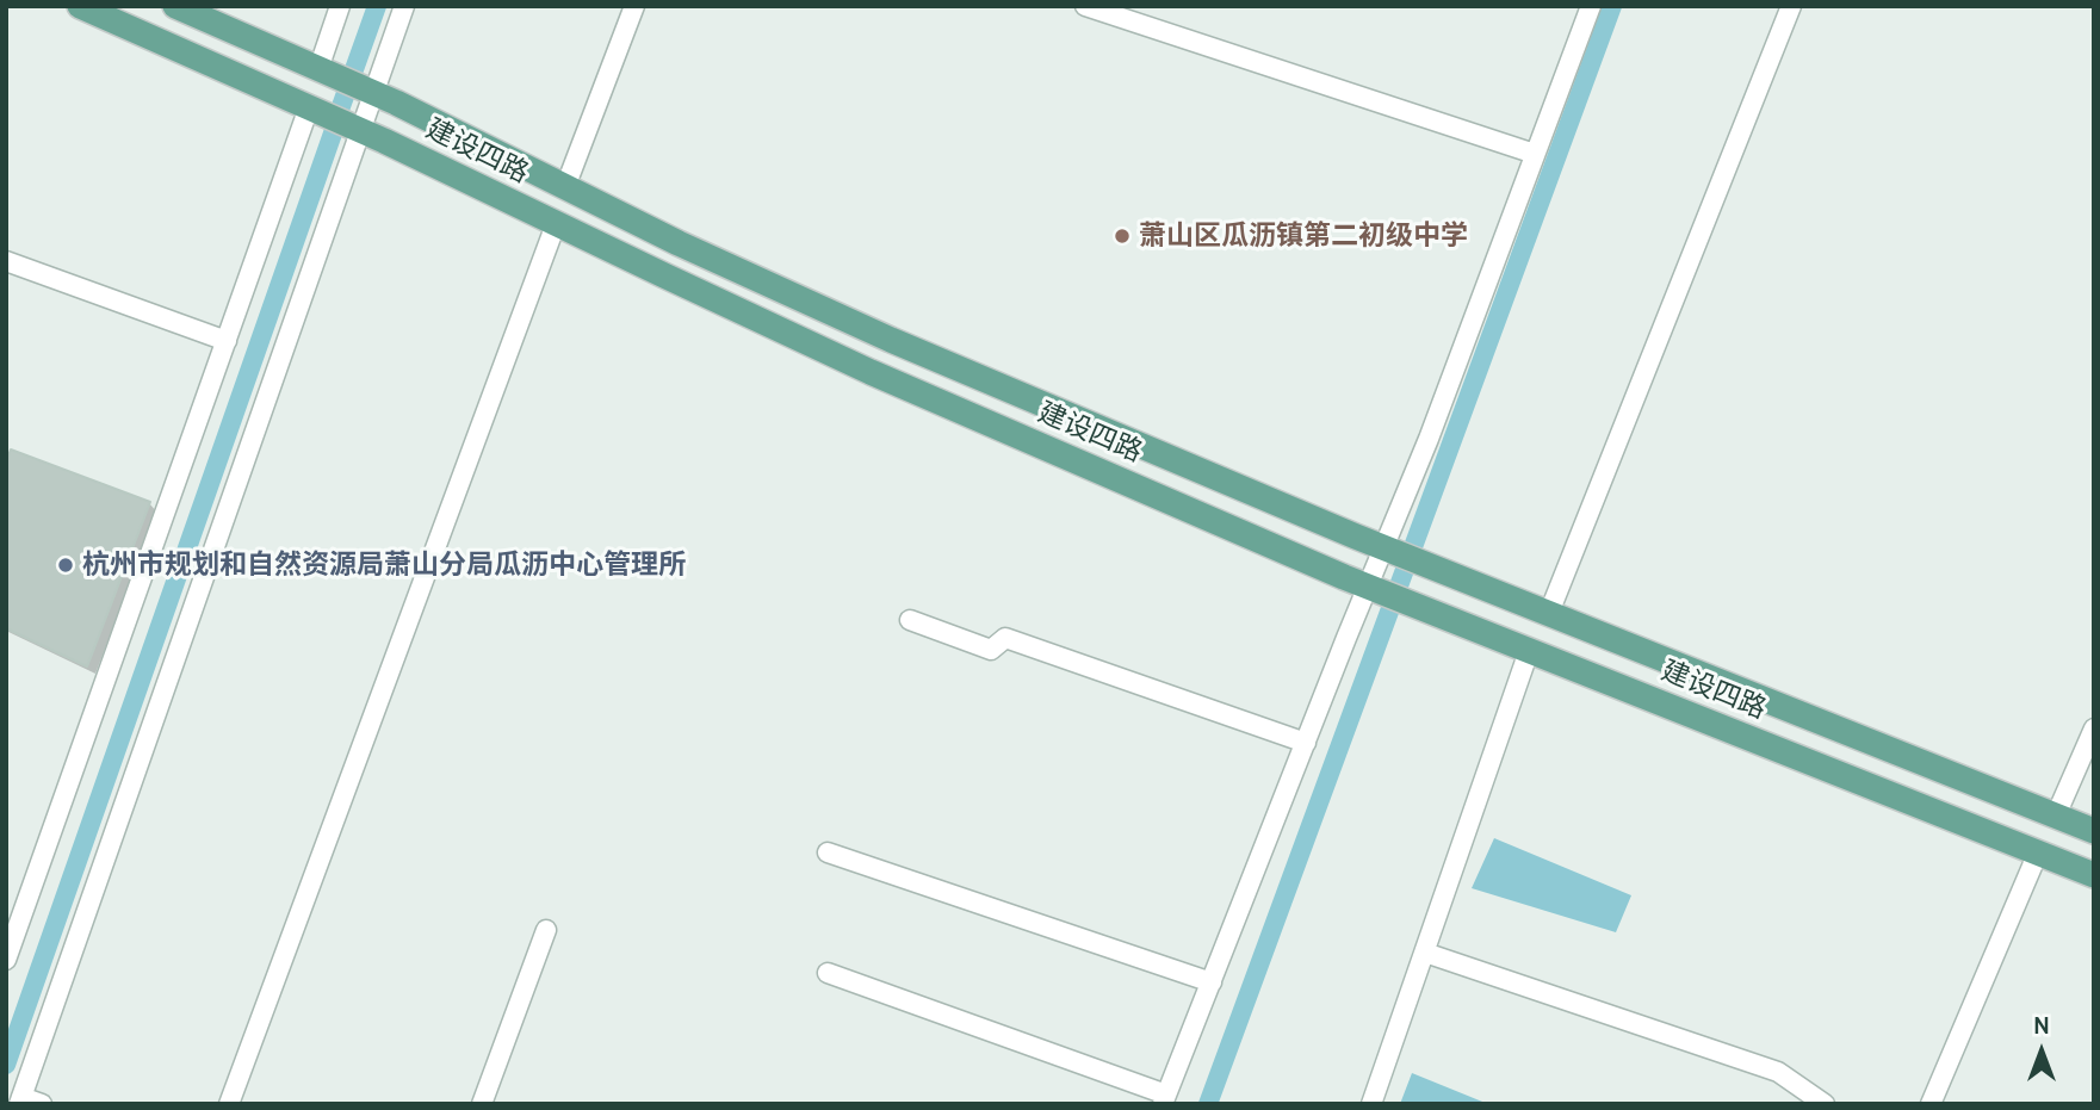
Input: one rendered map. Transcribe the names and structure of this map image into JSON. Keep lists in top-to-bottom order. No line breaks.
{"streets":{"main road":["建设四路"]},"places":["萧山区瓜沥镇第二初级中学","杭州市规划和自然资源局萧山分局瓜沥中心管理所"],"north":"top"}
